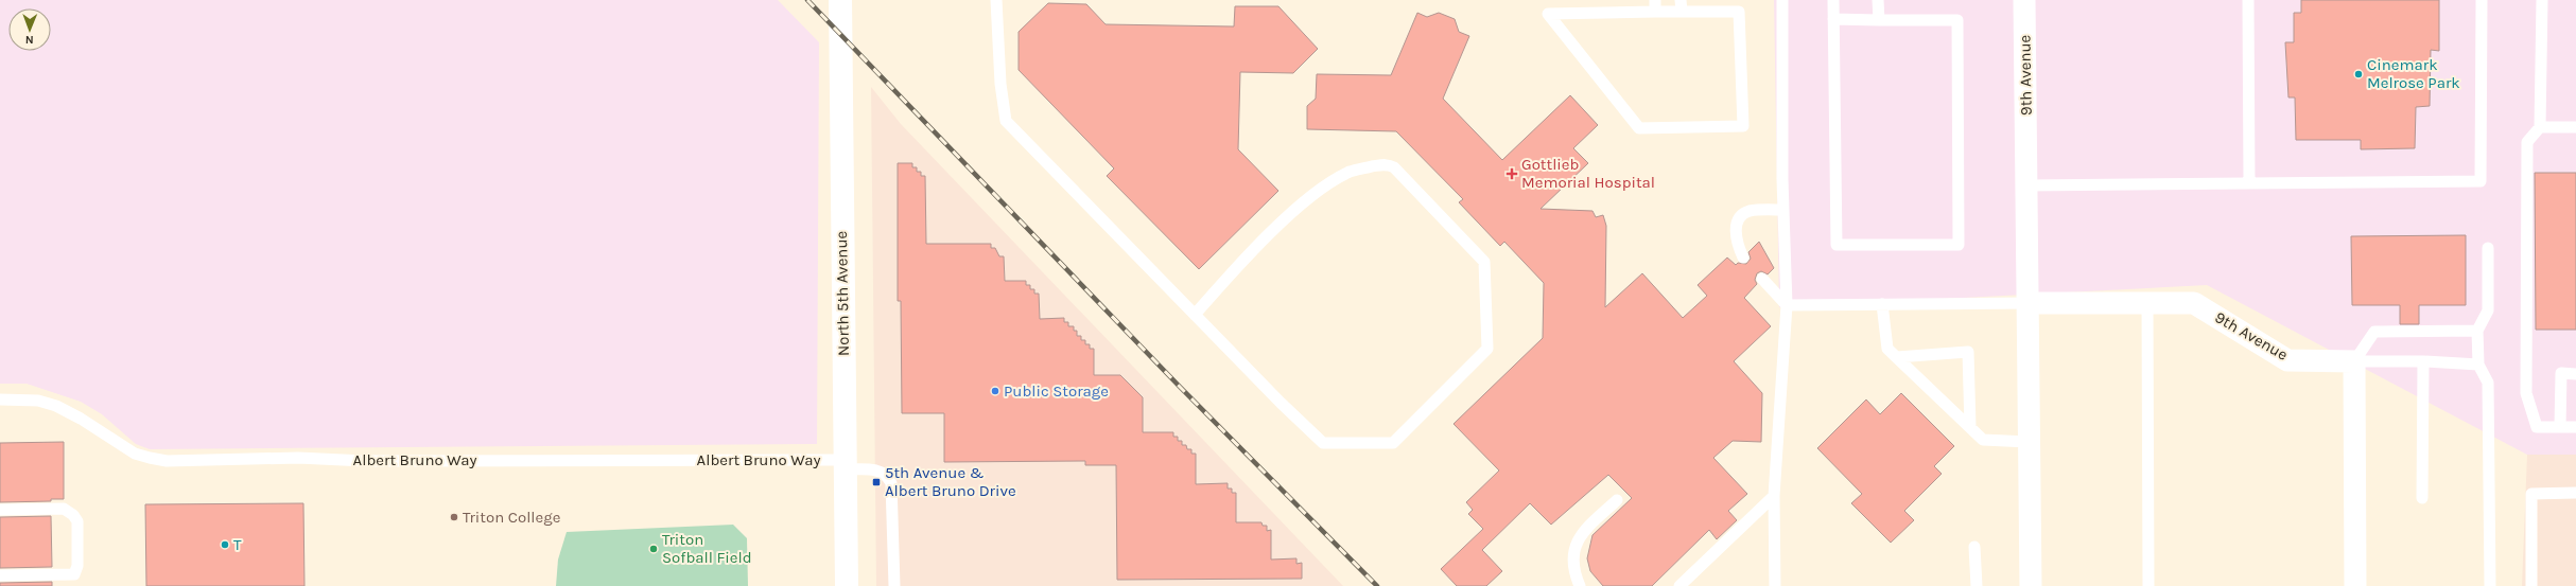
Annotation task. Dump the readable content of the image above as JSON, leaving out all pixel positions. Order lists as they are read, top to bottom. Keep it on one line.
{"streets":{"street":["9th Avenue","North 5th Avenue"],"lane":["Albert Bruno Way"]},"crossings":[["North 5th Avenue","Albert Bruno Way"]],"places":{"other":["Cinemark Melrose Park","Public Storage","Triton College","T","Triton Sofball Field"],"health":["Gottlieb Memorial Hospital"],"transit":["5th Avenue & Albert Bruno Drive"]},"north":"bottom"}
